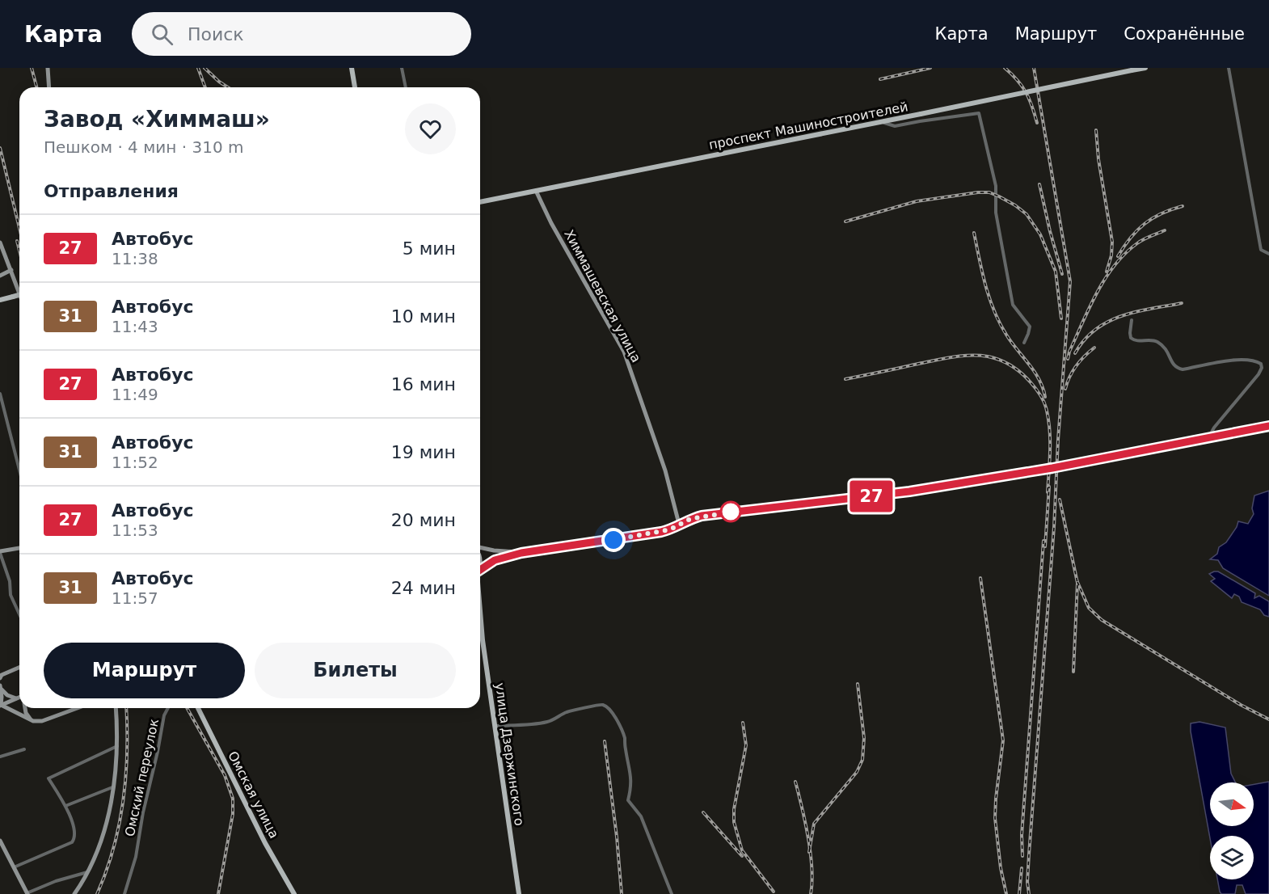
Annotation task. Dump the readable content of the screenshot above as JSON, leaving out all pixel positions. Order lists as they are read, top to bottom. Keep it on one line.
{"streets":{"main road":["проспект Машиностроителей","Химмашевская улица","улица Дзержинского","Омская улица"],"street":["Омский переулок"]},"crossings":[["проспект Машиностроителей","Химмашевская улица"]],"lines":["bus line 27"],"north":"right","page":{"header":"Карта","search":"Поиск","nav":["Карта","Маршрут","Сохранённые"],"on_map":"27","heading":[["Завод «Химмаш»","Пешком · 4 мин · 310 m"],"Отправления"],"list":[{"mark":"27","name":"Автобус","note":"11:38","value":"5 мин"},{"mark":"31","name":"Автобус","note":"11:43","value":"10 мин"},{"mark":"27","name":"Автобус","note":"11:49","value":"16 мин"},{"mark":"31","name":"Автобус","note":"11:52","value":"19 мин"},{"mark":"27","name":"Автобус","note":"11:53","value":"20 мин"},{"mark":"31","name":"Автобус","note":"11:57","value":"24 мин"}],"buttons":["Маршрут","Билеты"]}}
